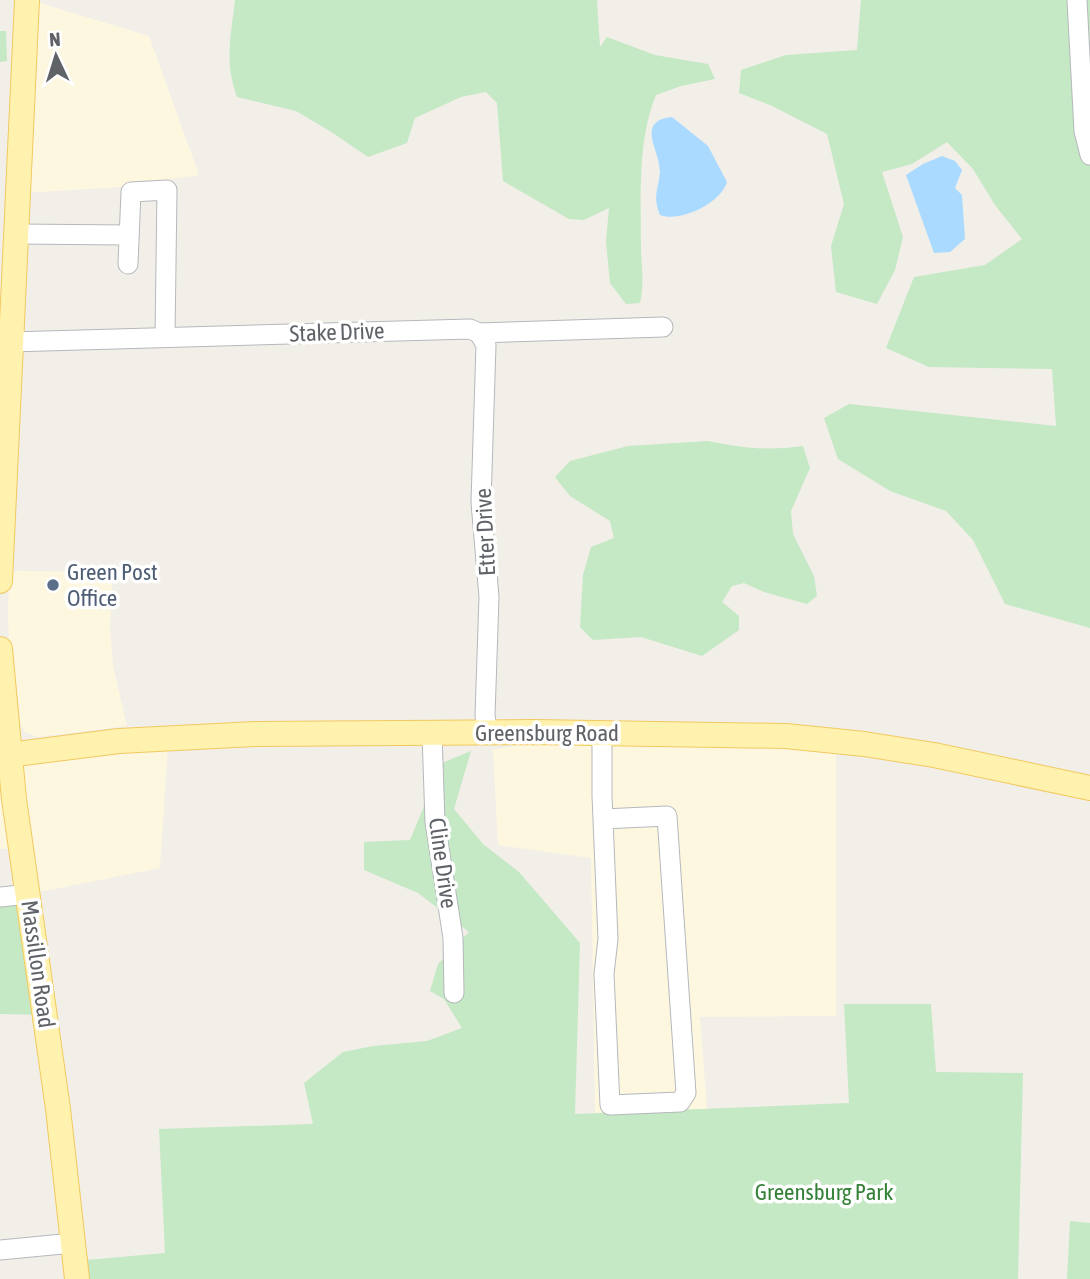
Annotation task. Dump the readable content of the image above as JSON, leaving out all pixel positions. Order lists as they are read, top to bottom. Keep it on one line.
{"streets":{"main road":["Greensburg Road","Massillon Road"],"street":["Stake Drive","Etter Drive","Cline Drive"]},"crossings":[["Stake Drive","Etter Drive"],["Etter Drive","Greensburg Road"],["Greensburg Road","Cline Drive"],["Greensburg Road","Massillon Road"]],"parks":["Greensburg Park"],"places":["Green Post Office"],"north":"top"}
